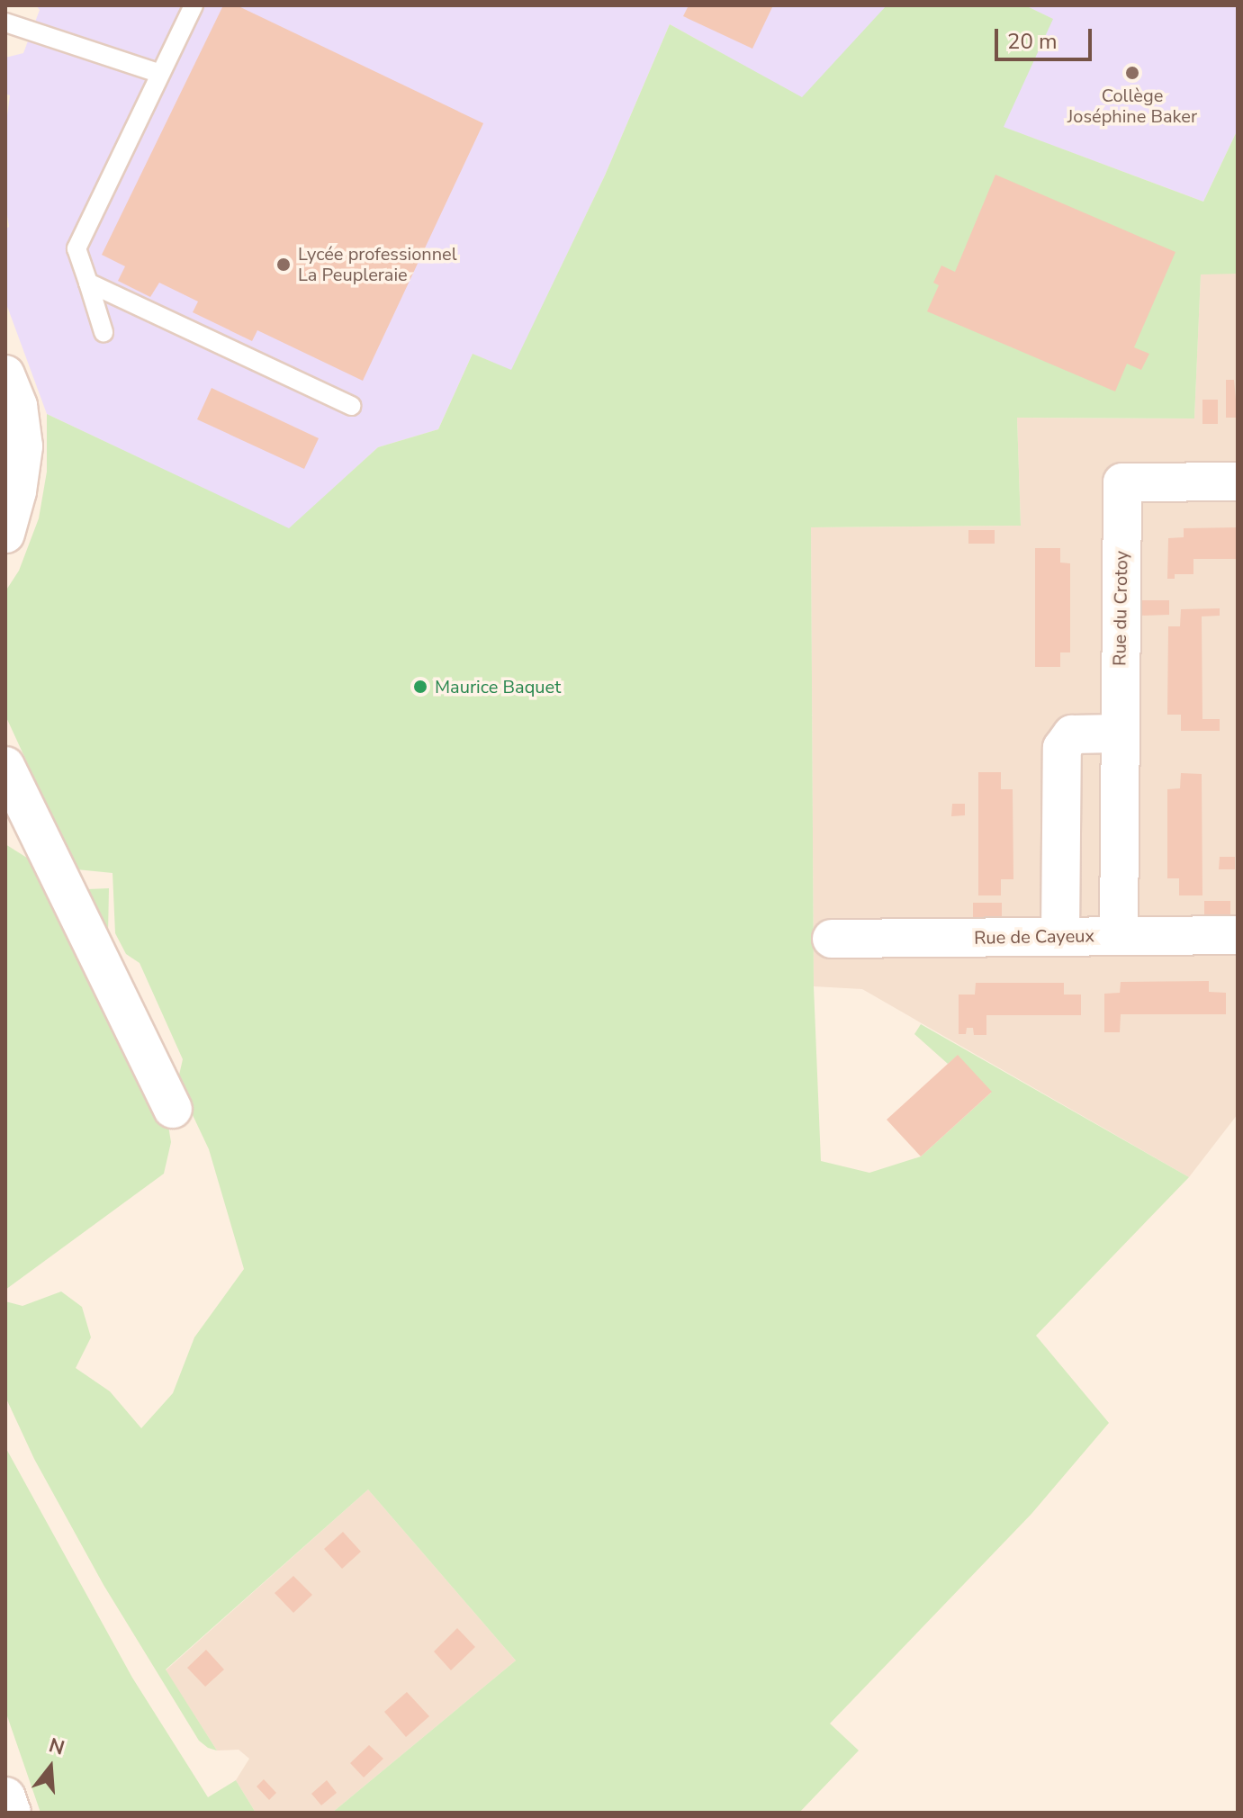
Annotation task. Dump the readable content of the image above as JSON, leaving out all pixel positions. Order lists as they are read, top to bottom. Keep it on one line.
{"streets":{"street":["Rue du Crotoy","Rue de Cayeux"]},"crossings":[["Rue du Crotoy","Rue de Cayeux"]],"places":["Collège Joséphine Baker","Lycée professionnel La Peupleraie","Maurice Baquet"],"scale_bar":"20 m","north":"top"}
